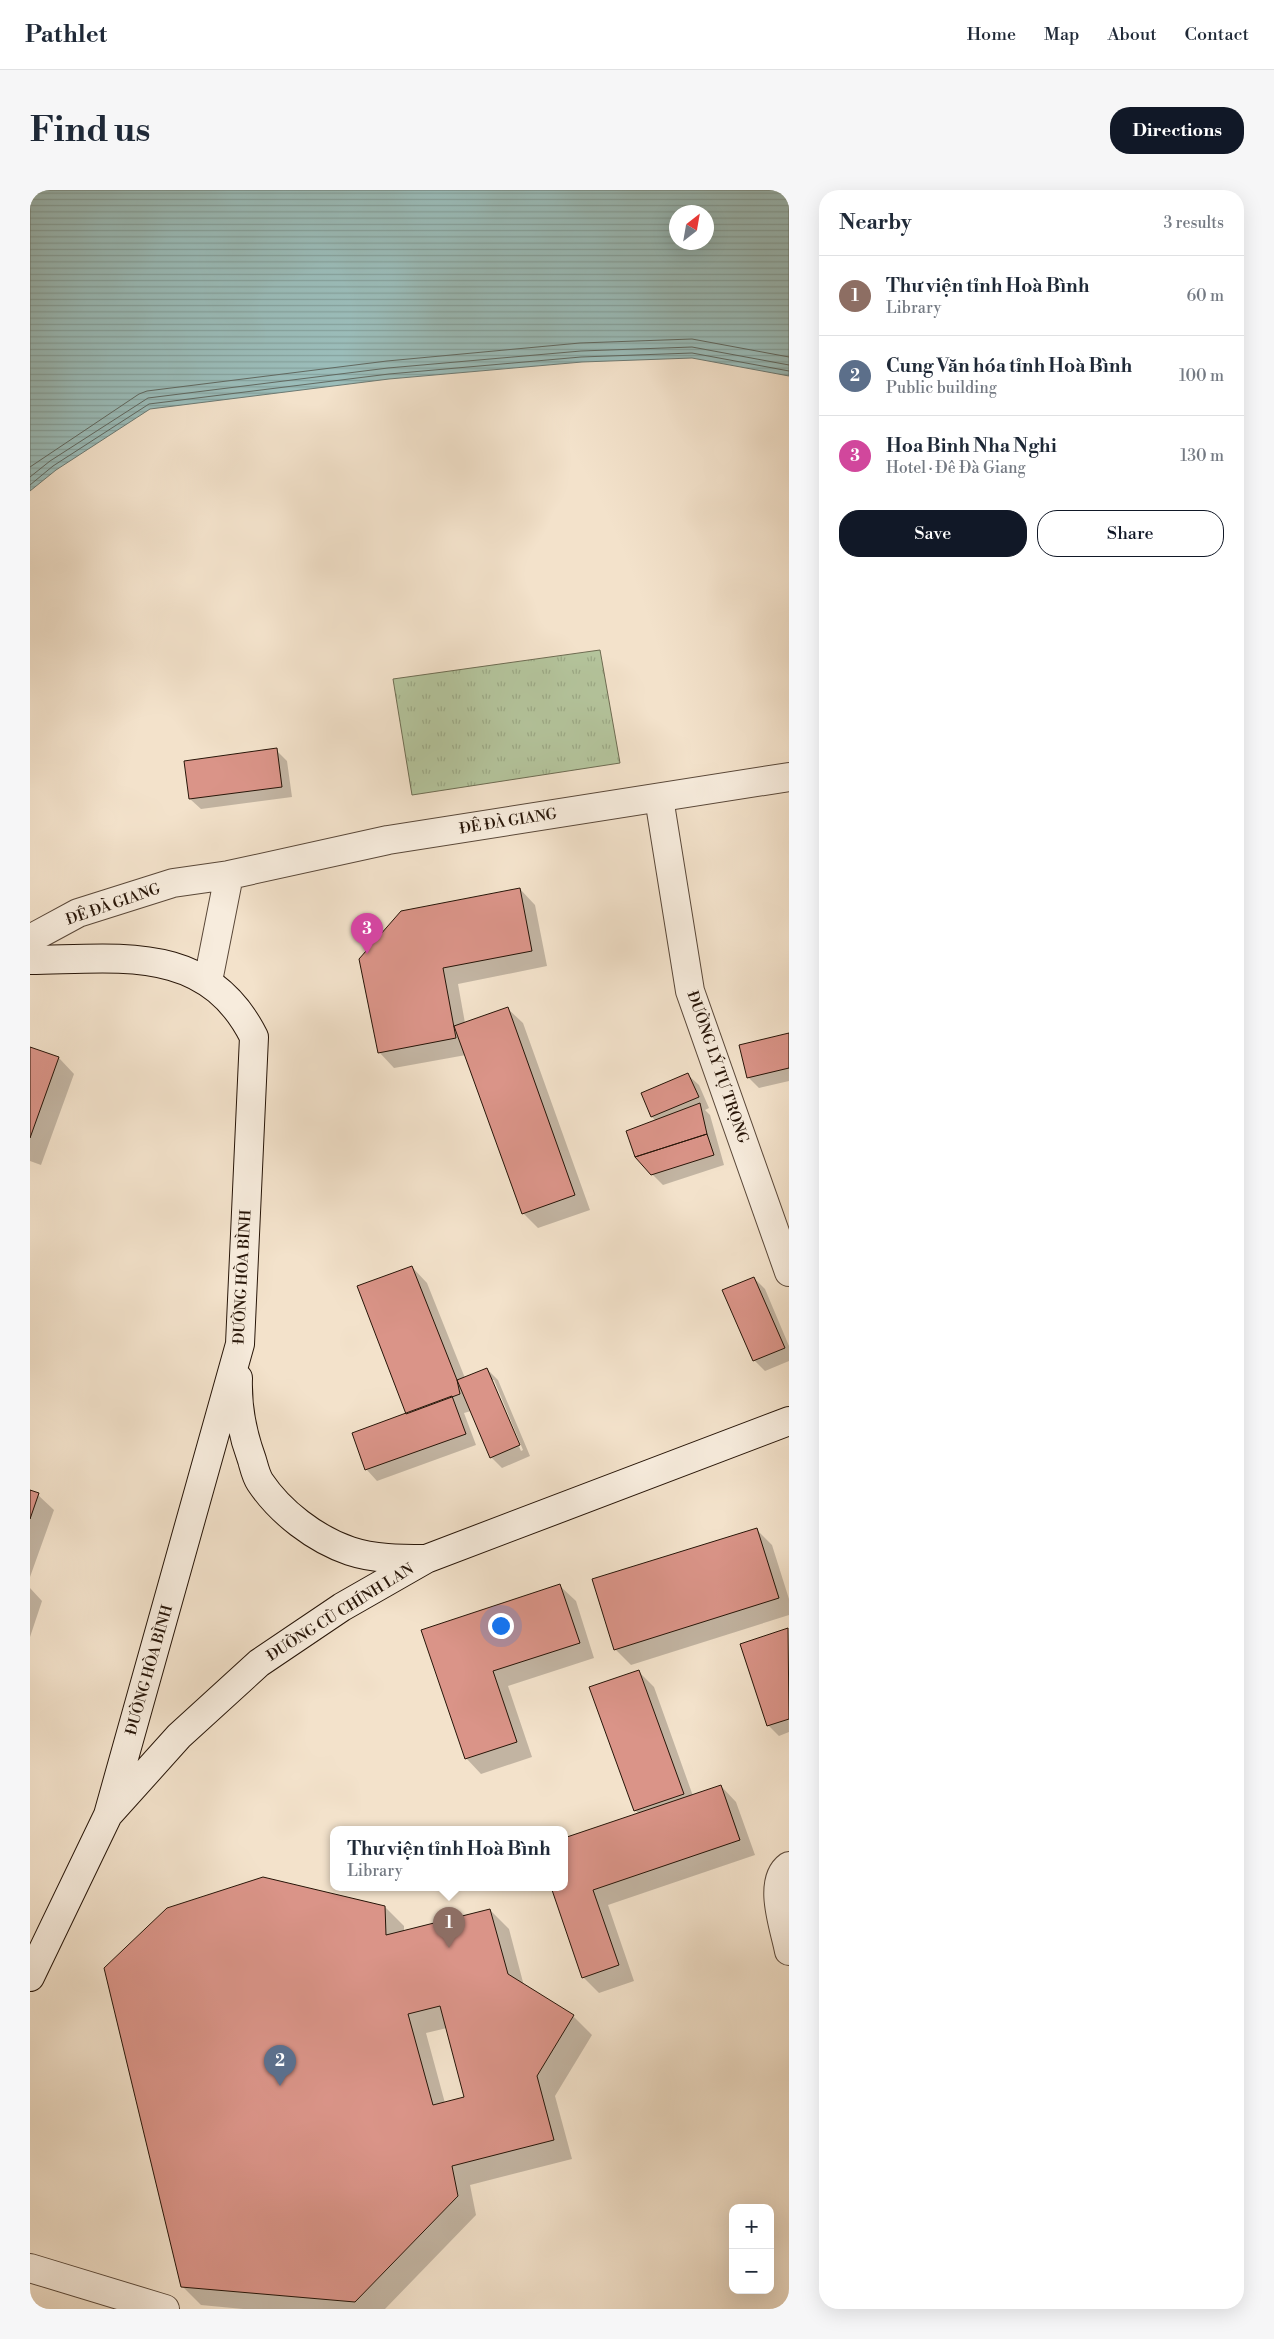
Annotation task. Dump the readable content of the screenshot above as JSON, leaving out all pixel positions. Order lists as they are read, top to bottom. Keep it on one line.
{"streets":{"main road":["ĐÊ ĐÀ GIANG","ĐƯỜNG LÝ TỰ TRỌNG","ĐƯỜNG HÒA BÌNH","ĐƯỜNG CÙ CHÍNH LAN"]},"crossings":[["ĐÊ ĐÀ GIANG","ĐƯỜNG LÝ TỰ TRỌNG"],["ĐƯỜNG HÒA BÌNH","ĐƯỜNG CÙ CHÍNH LAN"]],"north":"top right","page":{"header":"Pathlet","nav":["Home","Map","About","Contact"],"buttons":["Directions",["Save","Share"]],"title":"Find us","heading":["Nearby","3 results"],"list":[{"mark":"1","name":"Thư viện tỉnh Hoà Bình","note":"Library","value":"60 m"},{"mark":"2","name":"Cung Văn hóa tỉnh Hoà Bình","note":"Public building","value":"100 m"},{"mark":"3","name":"Hoa Binh Nha Nghi","note":"Hotel · Đê Đà Giang","value":"130 m"}],"pins":["3","1","2"],"popup":["Thư viện tỉnh Hoà Bình","Library"],"map_buttons":["+","−"]}}
